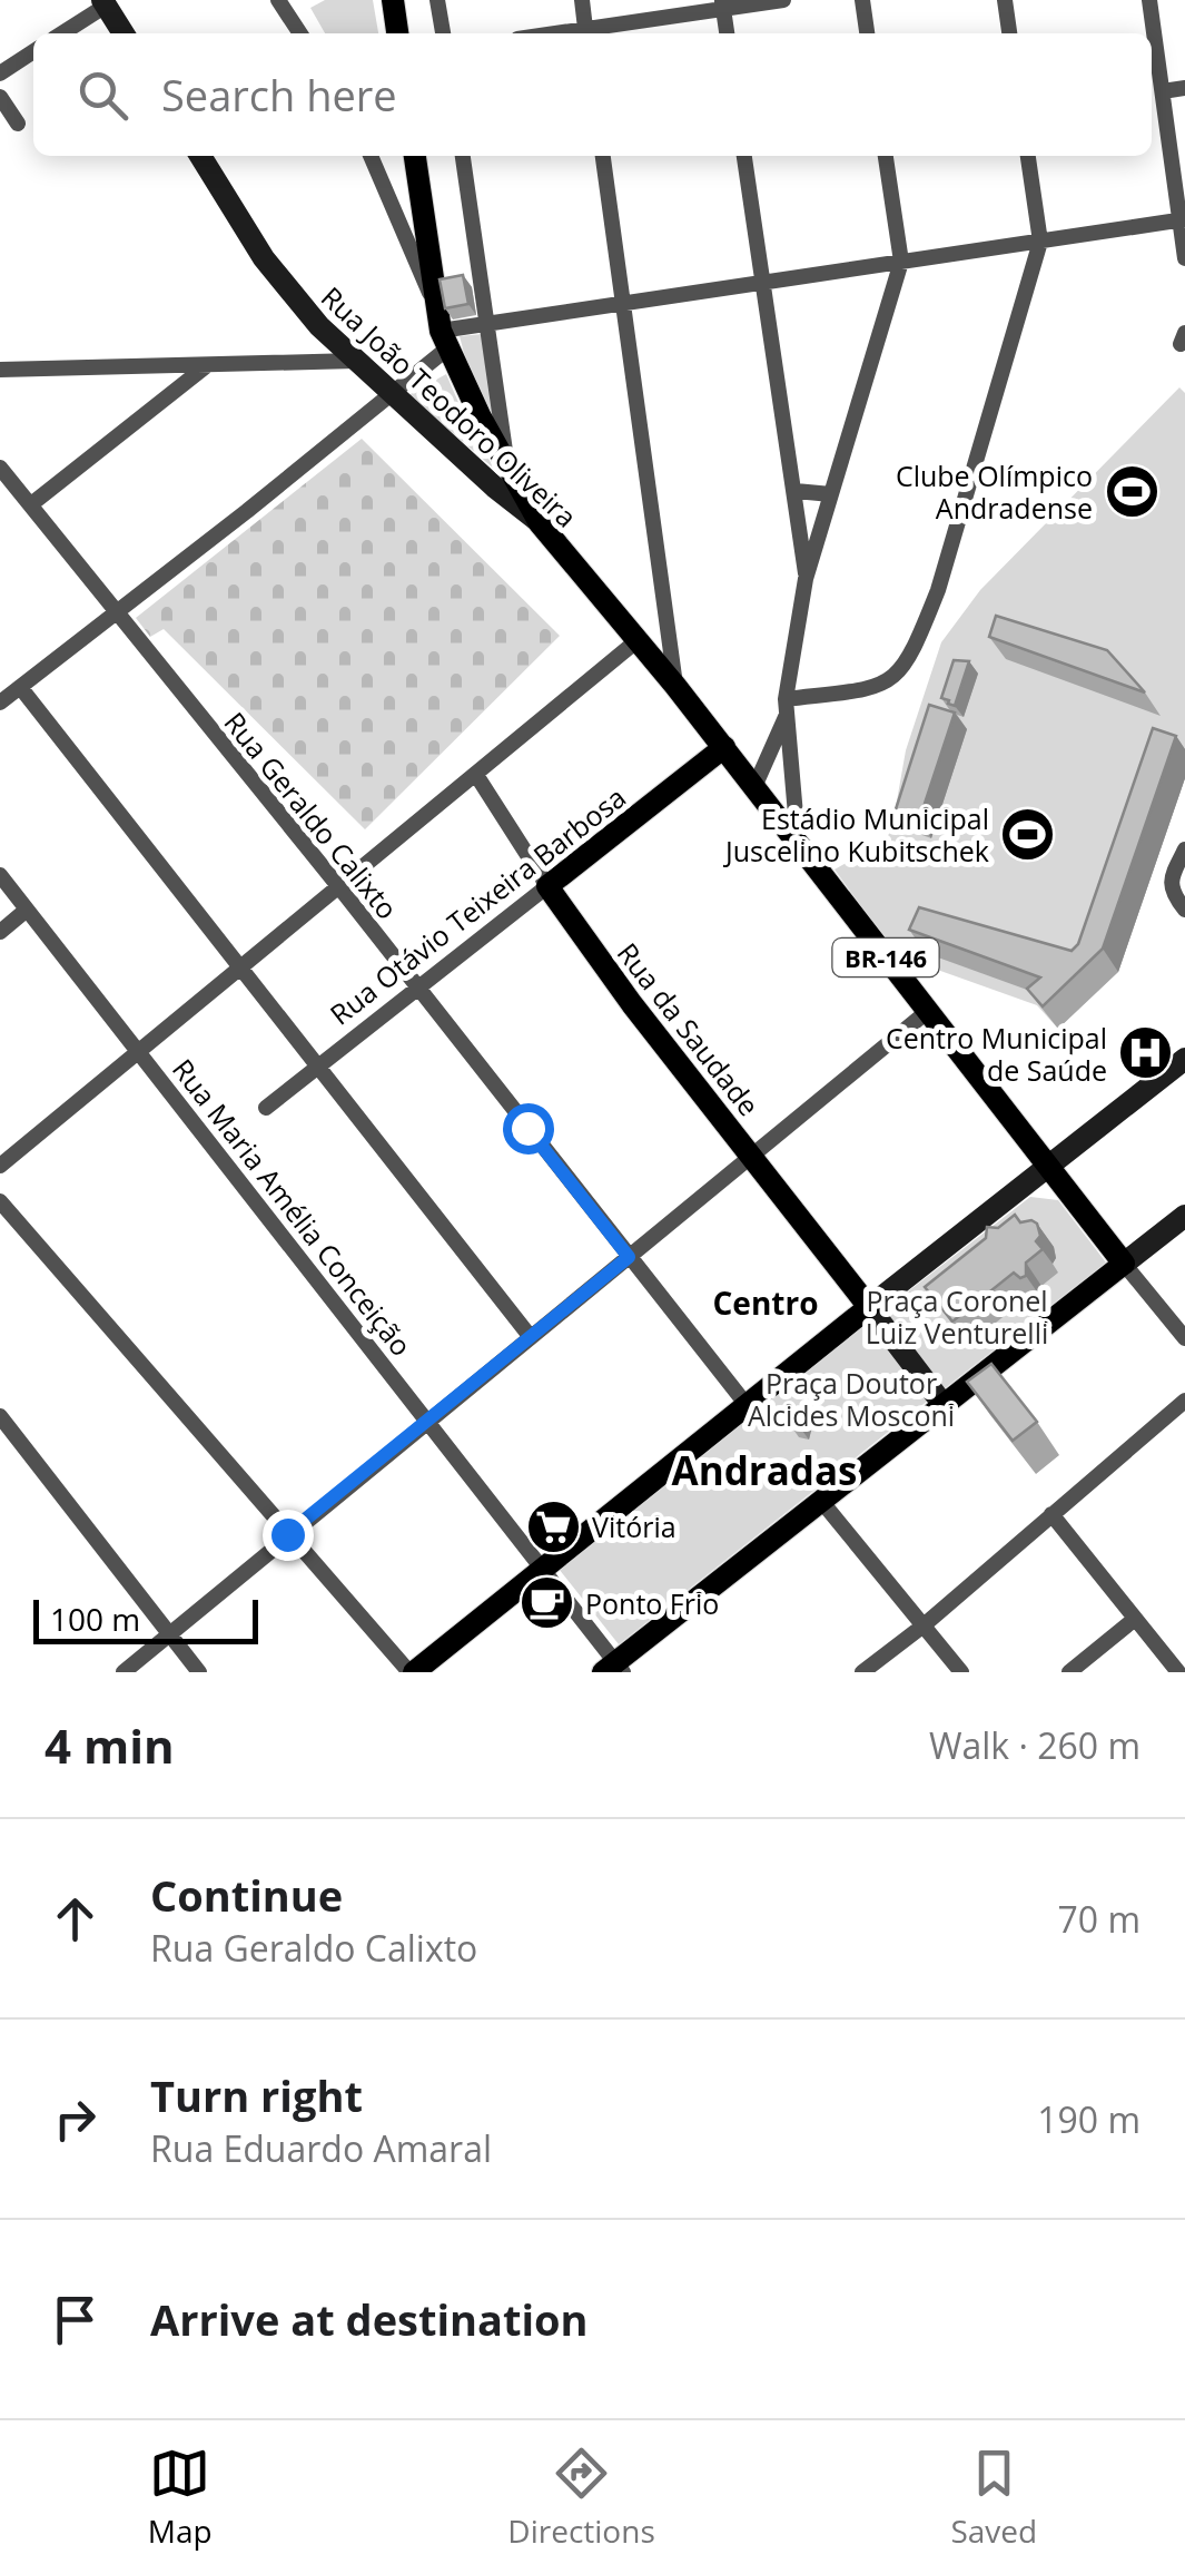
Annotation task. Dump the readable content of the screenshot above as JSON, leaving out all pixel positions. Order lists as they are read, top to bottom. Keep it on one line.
{"streets":{"main road":["Rua João Teodoro Oliveira","Rua Otávio Teixeira Barbosa","BR-146","Rua da Saudade"],"street":["Rua Geraldo Calixto","Rua Maria Amélia Conceição"]},"crossings":[["Rua João Teodoro Oliveira","BR-146"],["Rua Geraldo Calixto","Rua Otávio Teixeira Barbosa"],["Rua Otávio Teixeira Barbosa","BR-146"],["Rua Otávio Teixeira Barbosa","Rua da Saudade"]],"districts":["Centro","Andradas"],"parks":["Praça Coronel Luiz Venturelli","Praça Doutor Alcides Mosconi"],"places":{"sports":["Clube Olímpico Andradense","Estádio Municipal Juscelino Kubitschek"],"hospital":["Centro Municipal de Saúde"],"supermarket":["Vitória"],"cafe":["Ponto Frio"]},"scale_bar":"100 m","page":{"search":"Search here","scale":"100 m","heading":["4 min","Walk · 260 m"],"list":[["Continue","Rua Geraldo Calixto","70 m"],["Turn right","Rua Eduardo Amaral","190 m"],"Arrive at destination"],"nav":["Map","Directions","Saved"]}}
